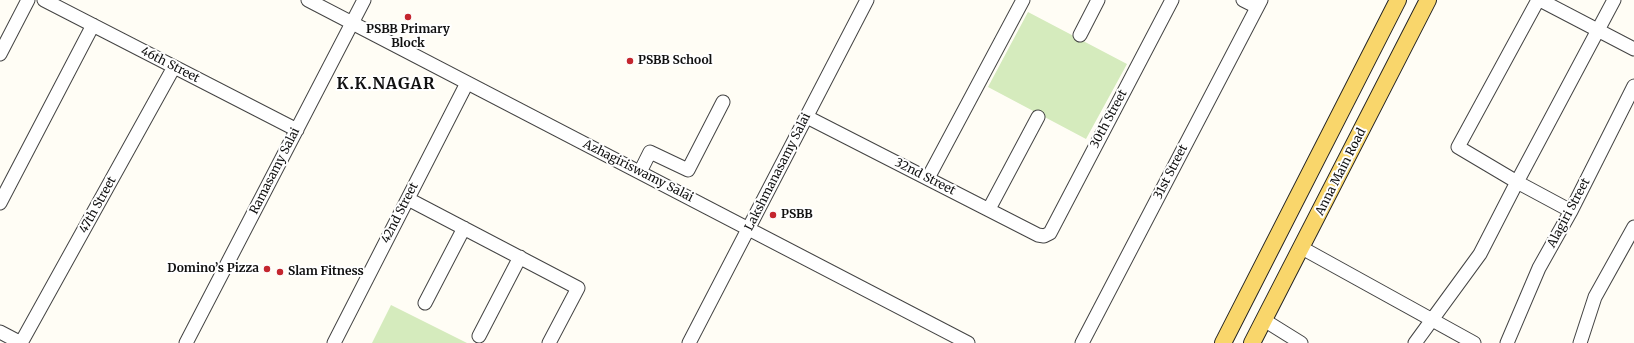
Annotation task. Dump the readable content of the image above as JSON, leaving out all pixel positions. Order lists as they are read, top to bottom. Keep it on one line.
{"streets":{"main road":["Anna Main Road"],"street":["46th Street","30th Street","Ramasamy Salai","Azhagiriswamy Salai","Lakshmanasamy Salai","31st Street","32nd Street","47th Street","42nd Street","Alagiri Street"]},"crossings":[["46th Street","Ramasamy Salai"],["46th Street","47th Street"],["30th Street","32nd Street"],["Ramasamy Salai","Azhagiriswamy Salai"],["Azhagiriswamy Salai","Lakshmanasamy Salai"],["Azhagiriswamy Salai","42nd Street"],["Lakshmanasamy Salai","32nd Street"]],"districts":["K.K.NAGAR"],"places":["PSBB Primary Block","PSBB School","PSBB","Domino’s Pizza","Slam Fitness"]}
